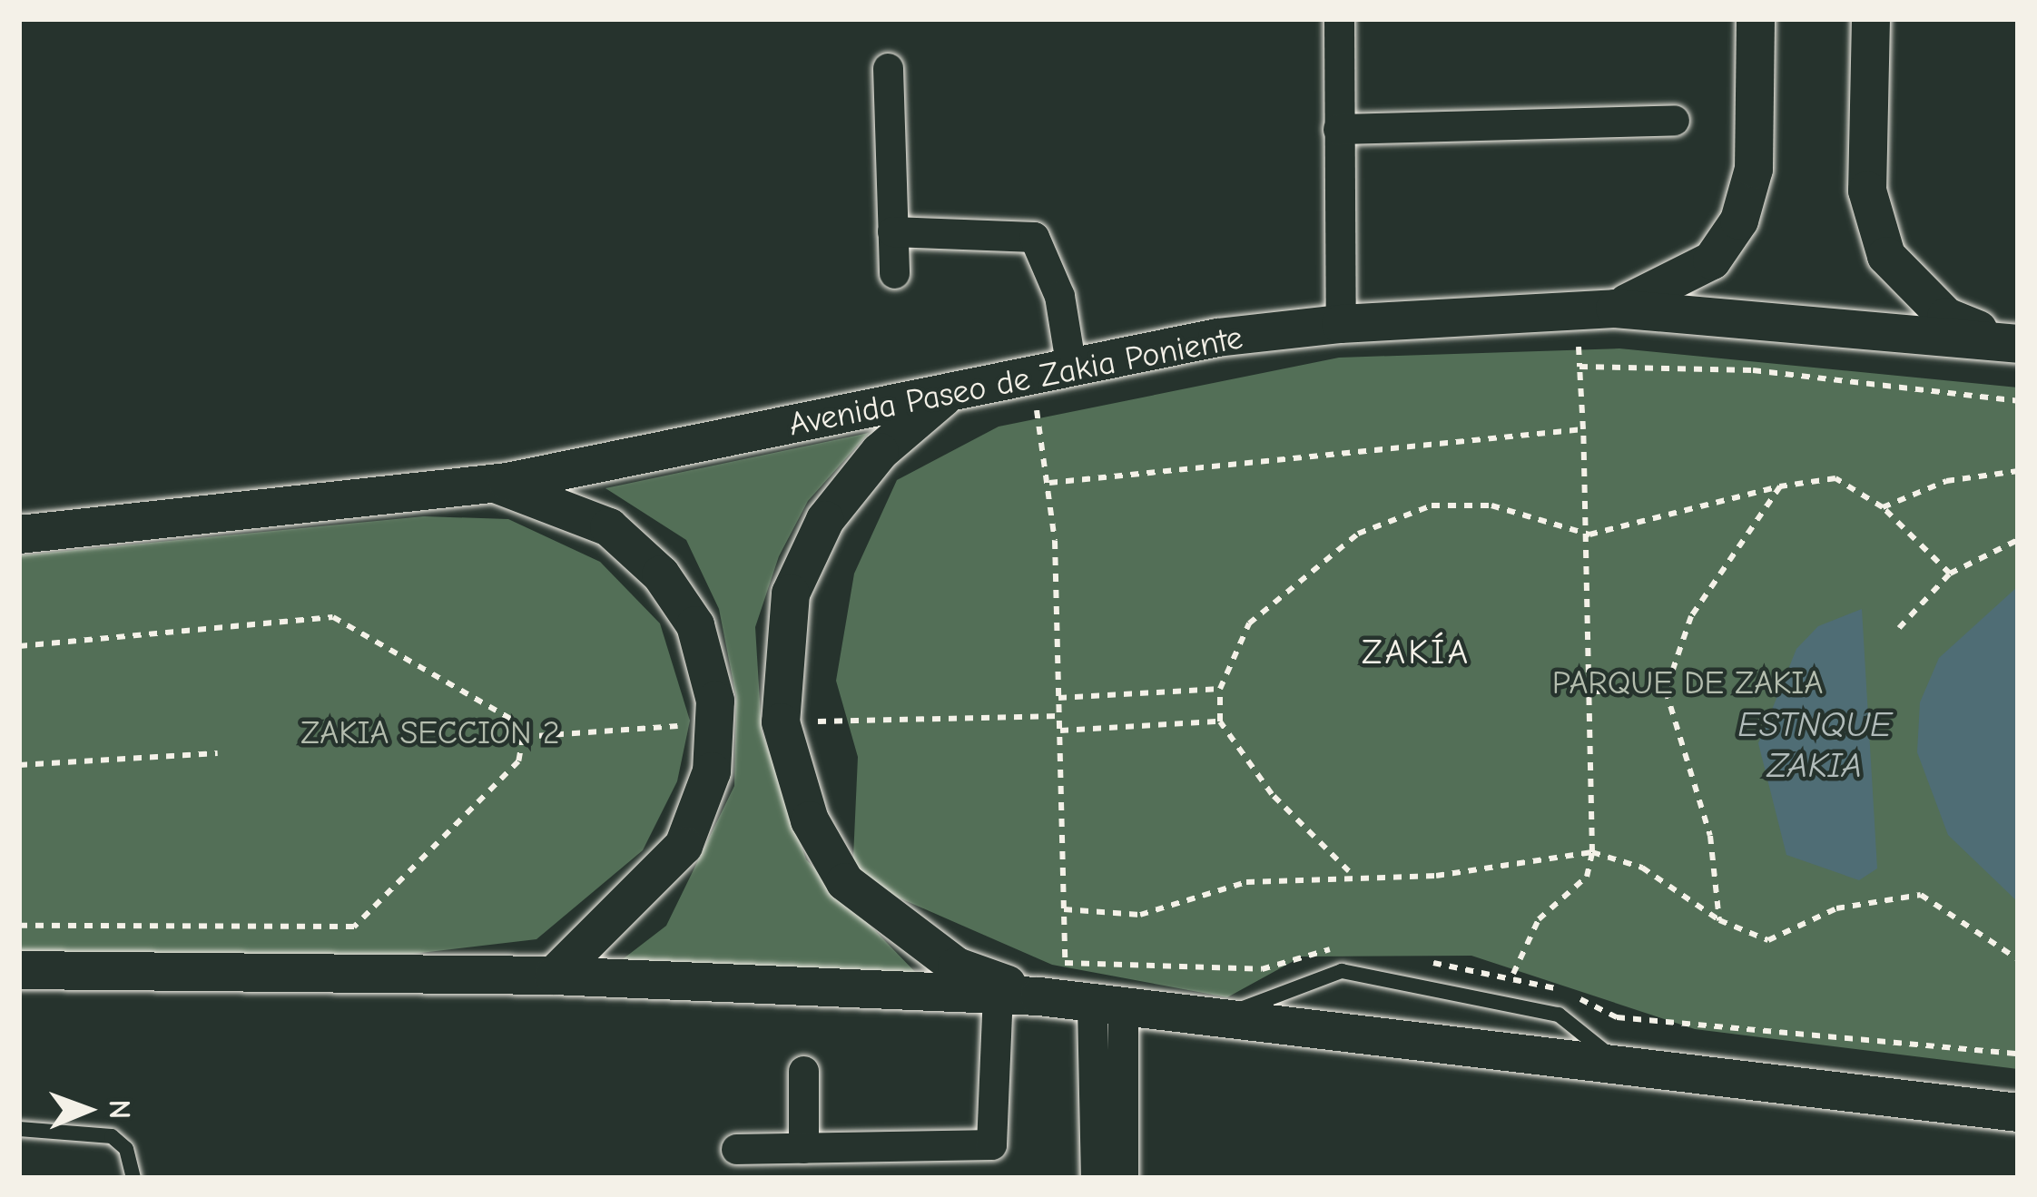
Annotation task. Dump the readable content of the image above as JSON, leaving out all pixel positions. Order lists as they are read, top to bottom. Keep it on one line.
{"streets":{"street":["Avenida Paseo de Zakia Poniente"]},"districts":["ZAKÍA"],"water":["ESTNQUE ZAKIA"],"parks":["PARQUE DE ZAKIA","ZAKIA SECCION 2"],"north":"right"}
